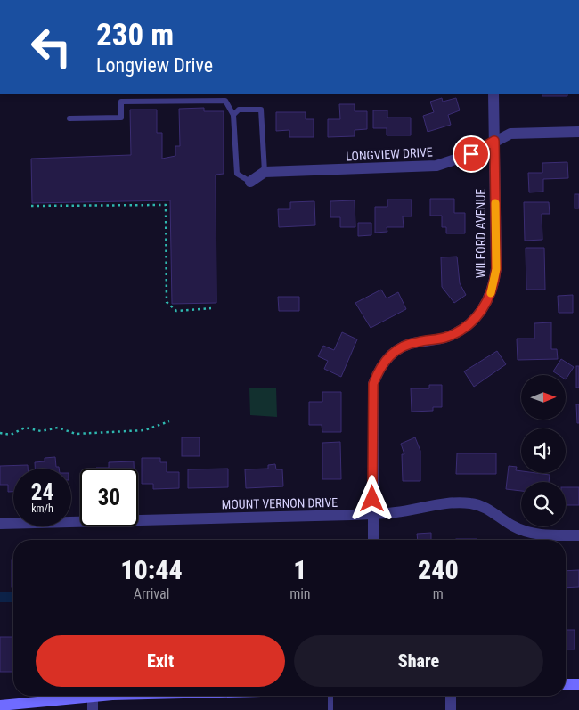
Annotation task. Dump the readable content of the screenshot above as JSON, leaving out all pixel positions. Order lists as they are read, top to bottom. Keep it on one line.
{"streets":{"street":["LONGVIEW DRIVE","WILFORD AVENUE","MOUNT VERNON DRIVE"]},"crossings":[["LONGVIEW DRIVE","WILFORD AVENUE"],["WILFORD AVENUE","MOUNT VERNON DRIVE"]],"north":"right","page":{"turn":["230 m","Longview Drive"],"speed":"24 km/h","limit":"30","eta":["10:44","Arrival","1","min","240","m"],"buttons":["Exit","Share"]}}
